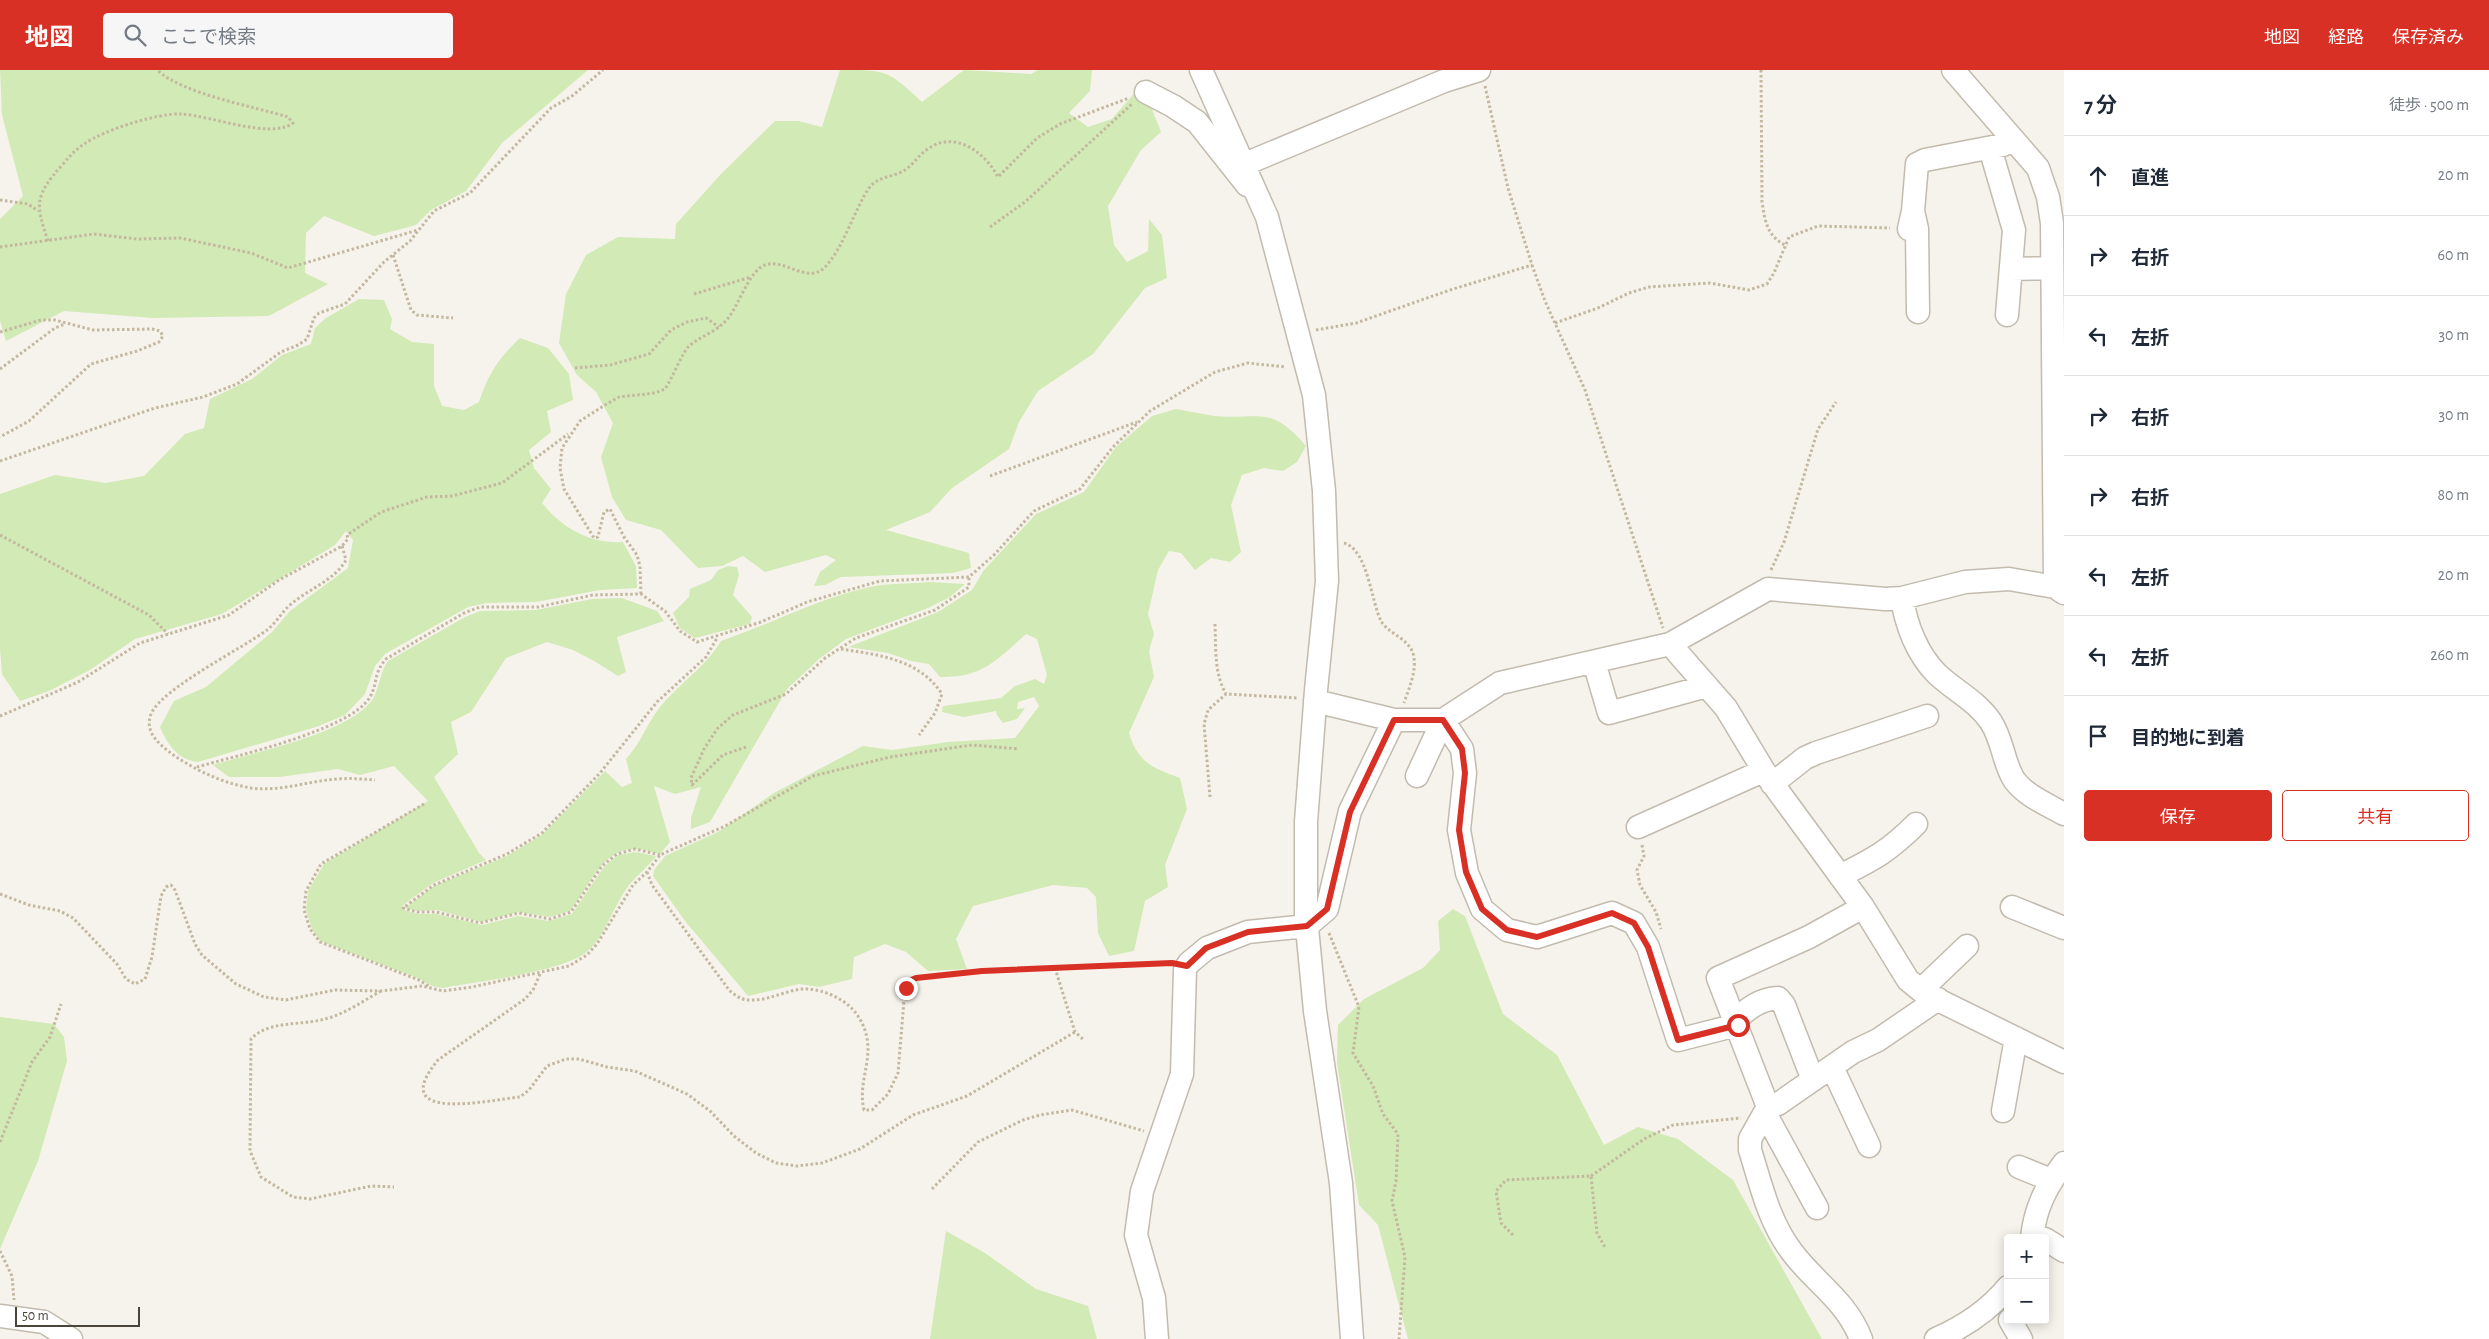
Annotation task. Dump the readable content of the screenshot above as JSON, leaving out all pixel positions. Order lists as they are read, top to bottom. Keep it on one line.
{"scale_bar":"50 m","page":{"header":"地図","search":"ここで検索","nav":["地図","経路","保存済み"],"heading":["7 分","徒歩 · 500 m"],"list":[["直進","20 m"],["右折","60 m"],["左折","30 m"],["右折","30 m"],["右折","80 m"],["左折","20 m"],["左折","260 m"],"目的地に到着"],"buttons":["保存","共有"],"map_buttons":["+","−"],"scale":"50 m"}}
